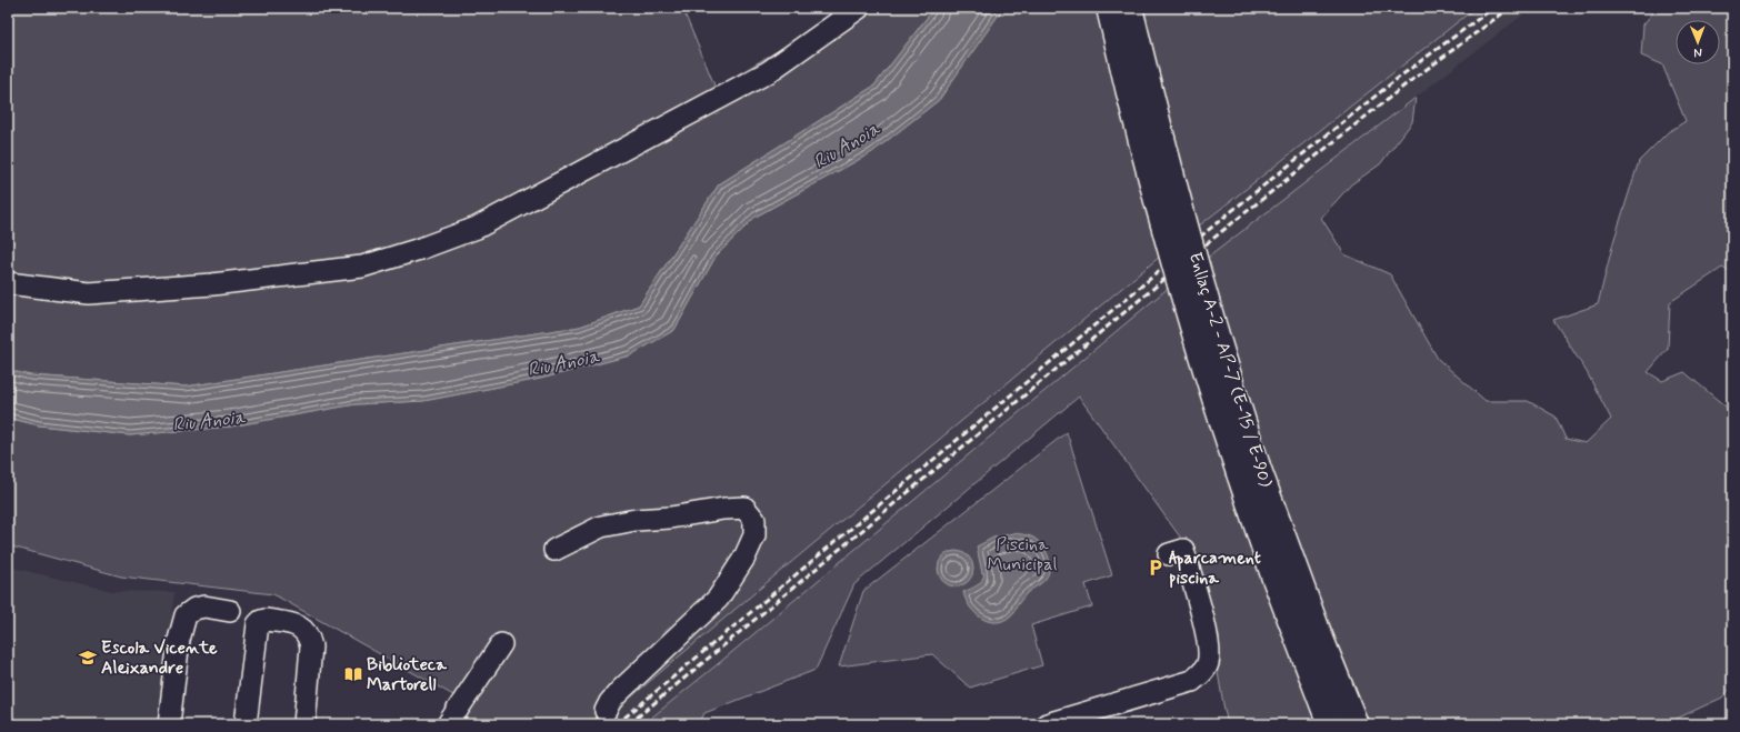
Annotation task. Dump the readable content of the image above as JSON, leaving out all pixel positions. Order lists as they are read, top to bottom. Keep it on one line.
{"streets":{"highway":["Enllaç A-2 - AP-7 (E-15 / E-90)"]},"water":["Riu Anoia"],"parks":["Piscina Municipal"],"places":{"parking":["Aparcament piscina"],"school or university":["Escola Vicente Aleixandre"],"library":["Biblioteca Martorell"]},"north":"bottom"}
